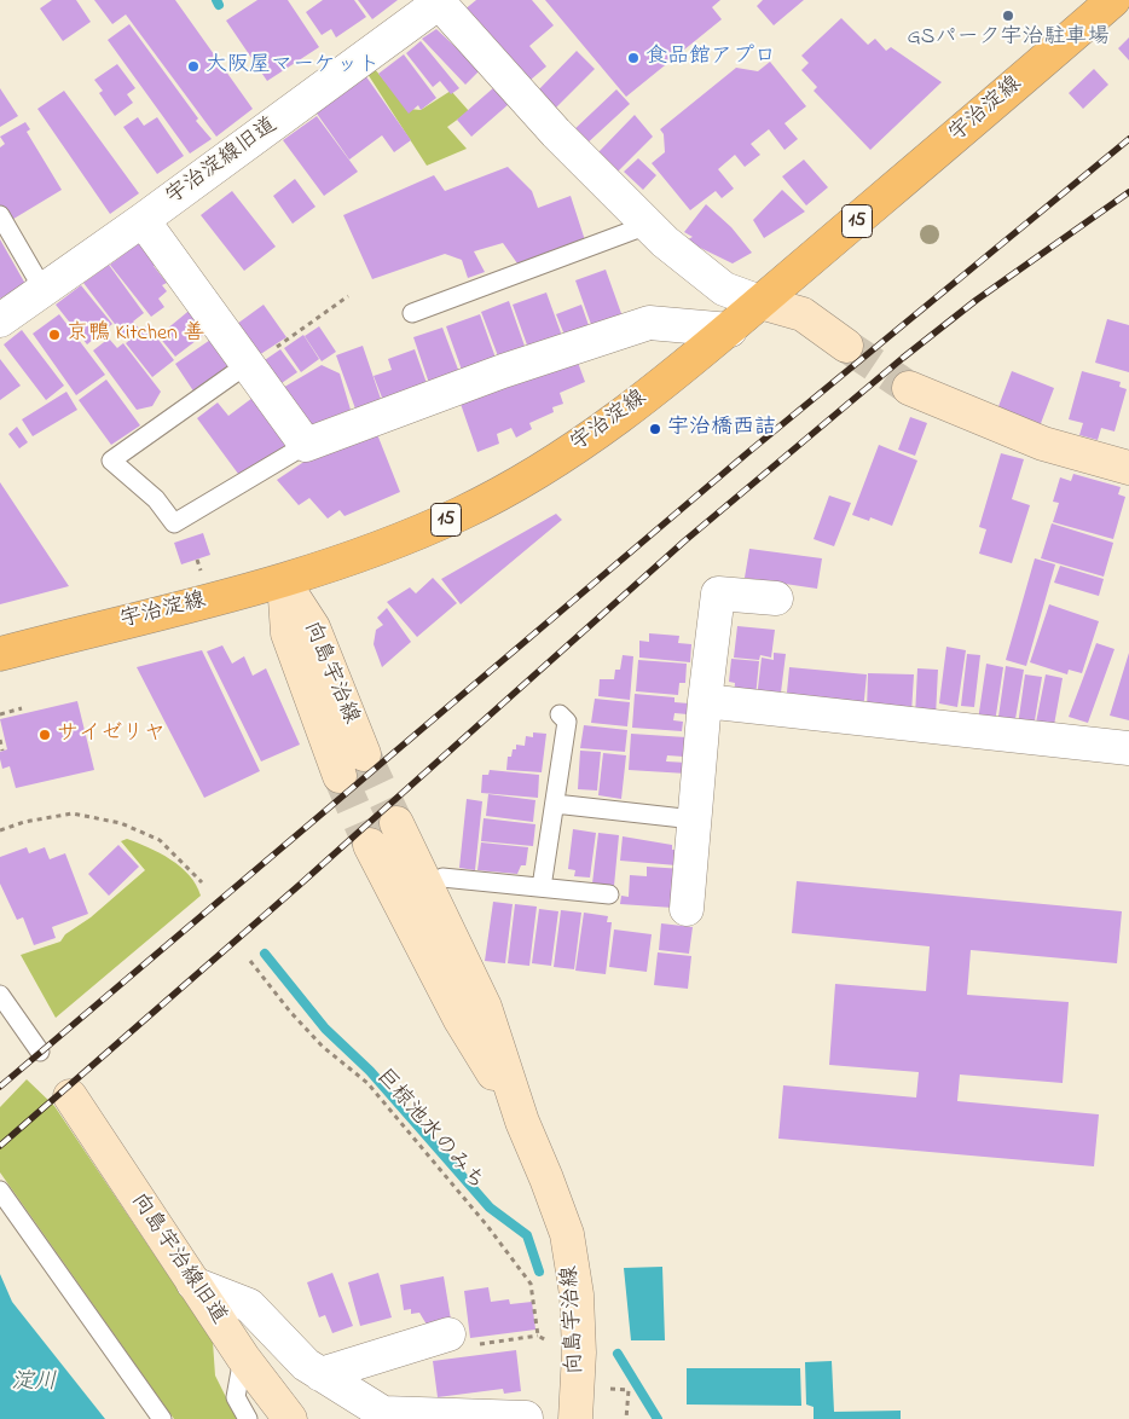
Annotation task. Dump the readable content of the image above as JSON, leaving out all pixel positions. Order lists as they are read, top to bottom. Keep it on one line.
{"streets":{"main road":["宇治淀線","15","向島宇治線","向島宇治線旧道"],"street":["宇治淀線旧道"],"path":["巨椋池水のみち"]},"crossings":[["宇治淀線","向島宇治線"]],"water":["淀川"],"places":["GSパーク宇治駐車場","食品館アプロ","大阪屋マーケット","京鴨 Kitchen 善","宇治橋西詰","サイゼリヤ"]}
